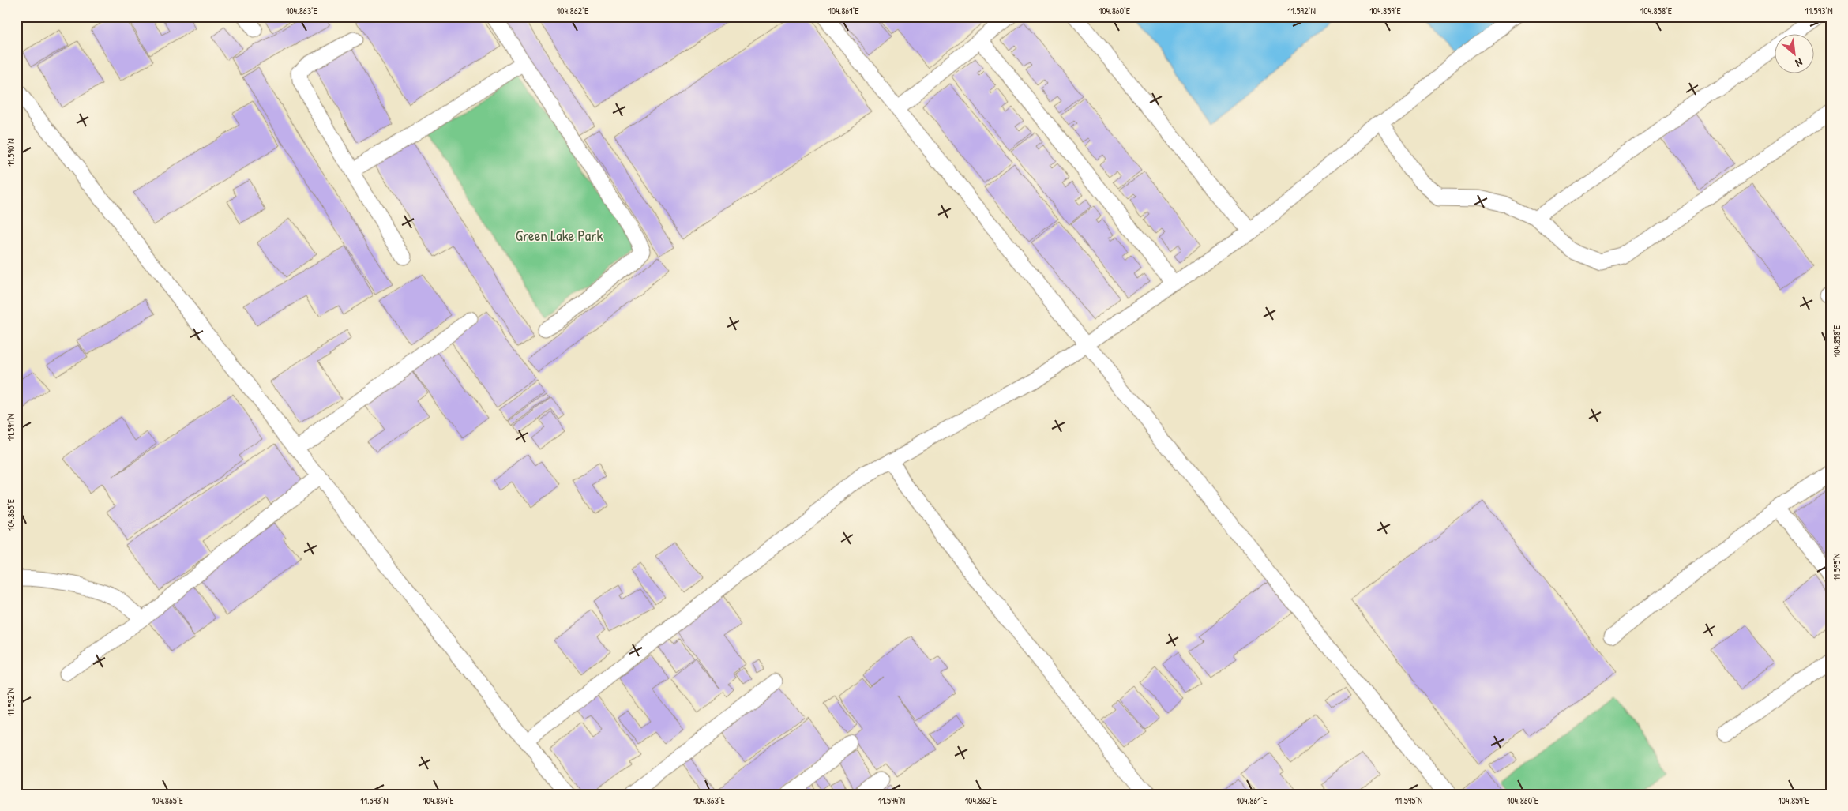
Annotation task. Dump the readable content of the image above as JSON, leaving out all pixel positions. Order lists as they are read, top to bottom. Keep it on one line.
{"parks":["Green Lake Park"],"north":"bottom right","coordinates":["104.863°E","104.862°E","104.861°E","104.860°E","11.592°N","104.859°E","104.858°E","11.593°N","11.590°N","11.591°N","104.865°E","11.595°N","104.864°E","11.594°N"]}
